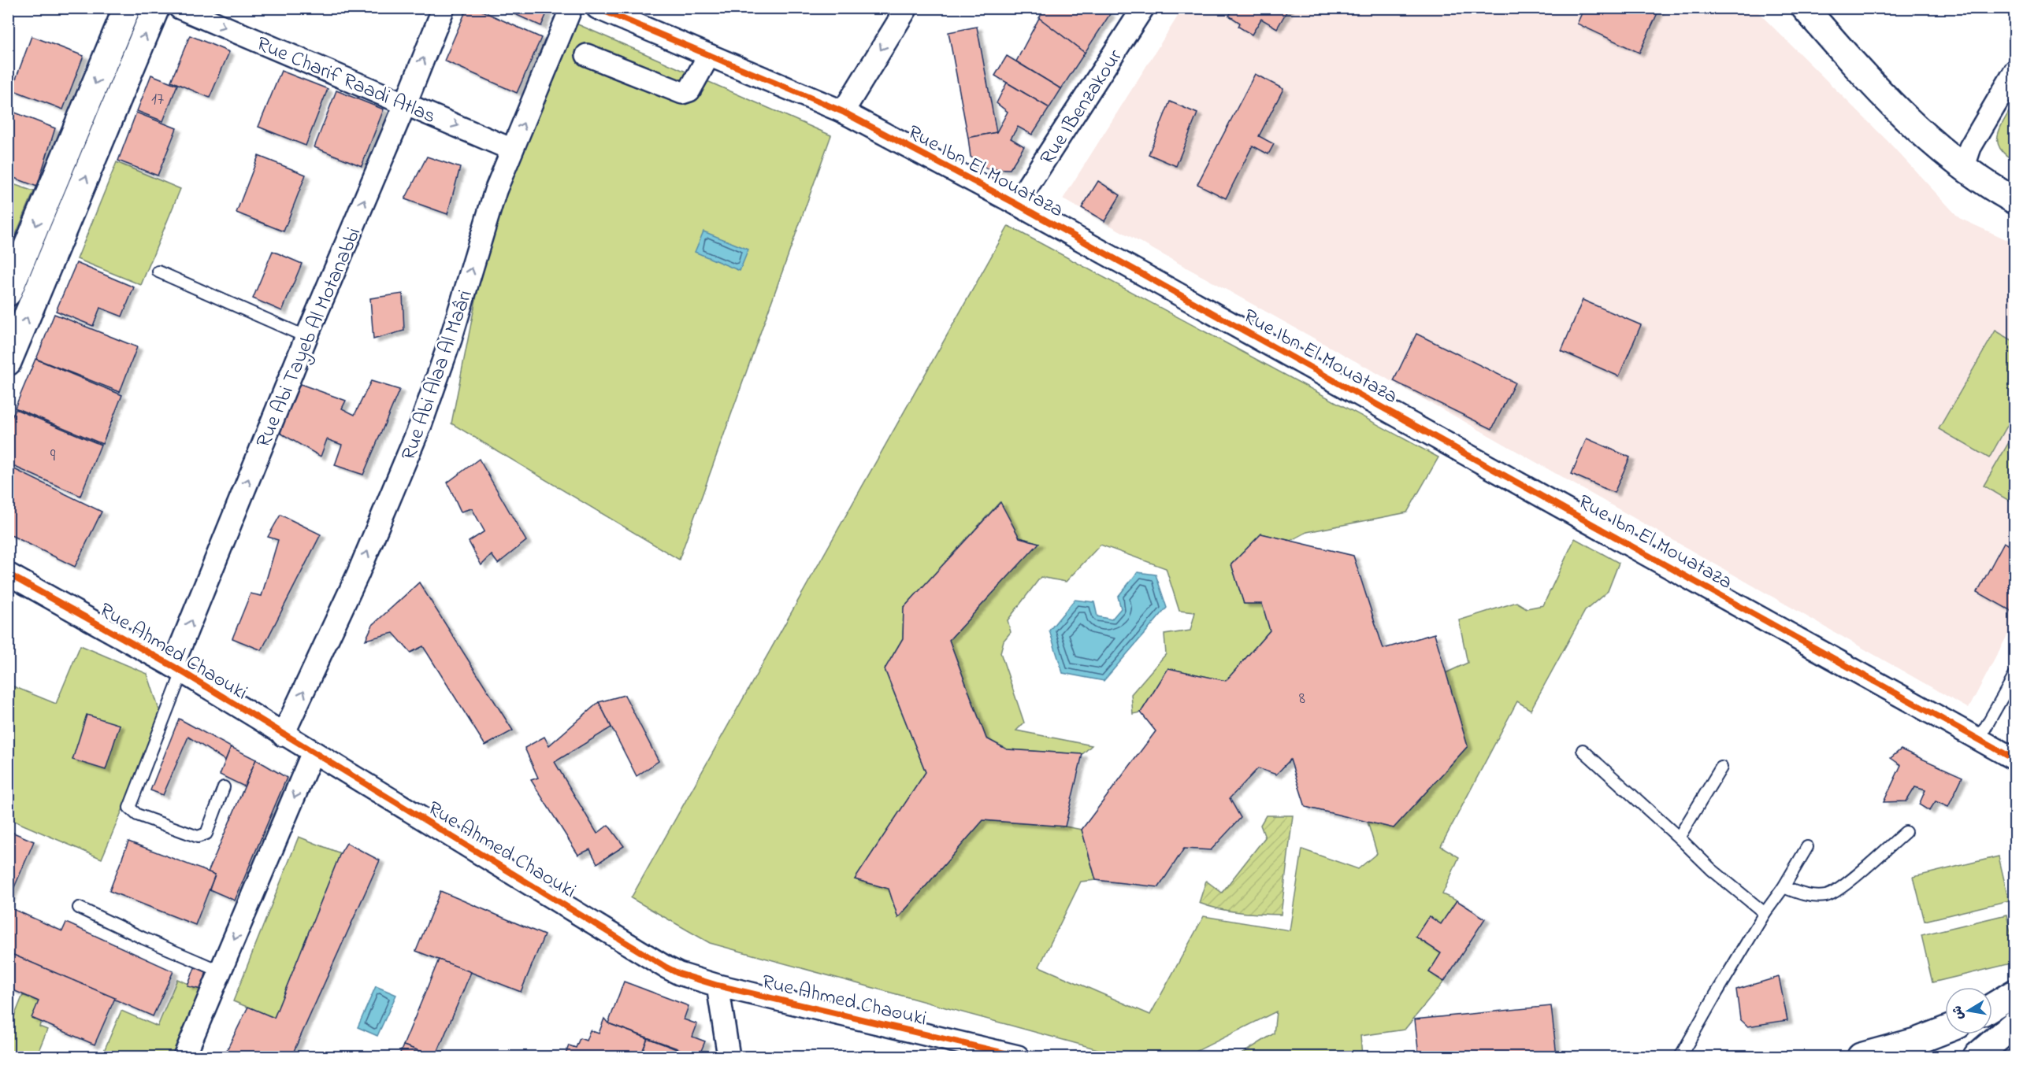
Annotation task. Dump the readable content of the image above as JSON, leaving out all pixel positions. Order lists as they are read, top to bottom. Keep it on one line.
{"streets":{"street":["Rue Charif Raadi Atlas","Rue IBenzakour","Rue Ibn El Mouataza","Rue Abi Tayeb Al Motanabbi","Rue Abi Alaa Al Maâri","Rue Ahmed Chaouki"]},"crossings":[["Rue Charif Raadi Atlas","Rue Abi Tayeb Al Motanabbi"],["Rue Charif Raadi Atlas","Rue Abi Alaa Al Maâri"],["Rue IBenzakour","Rue Ibn El Mouataza"],["Rue Abi Tayeb Al Motanabbi","Rue Ahmed Chaouki"],["Rue Abi Alaa Al Maâri","Rue Ahmed Chaouki"]],"one_way":["Rue Charif Raadi Atlas","Rue Abi Tayeb Al Motanabbi","Rue Abi Alaa Al Maâri"],"house_numbers":["17","9","8"],"north":"left"}
